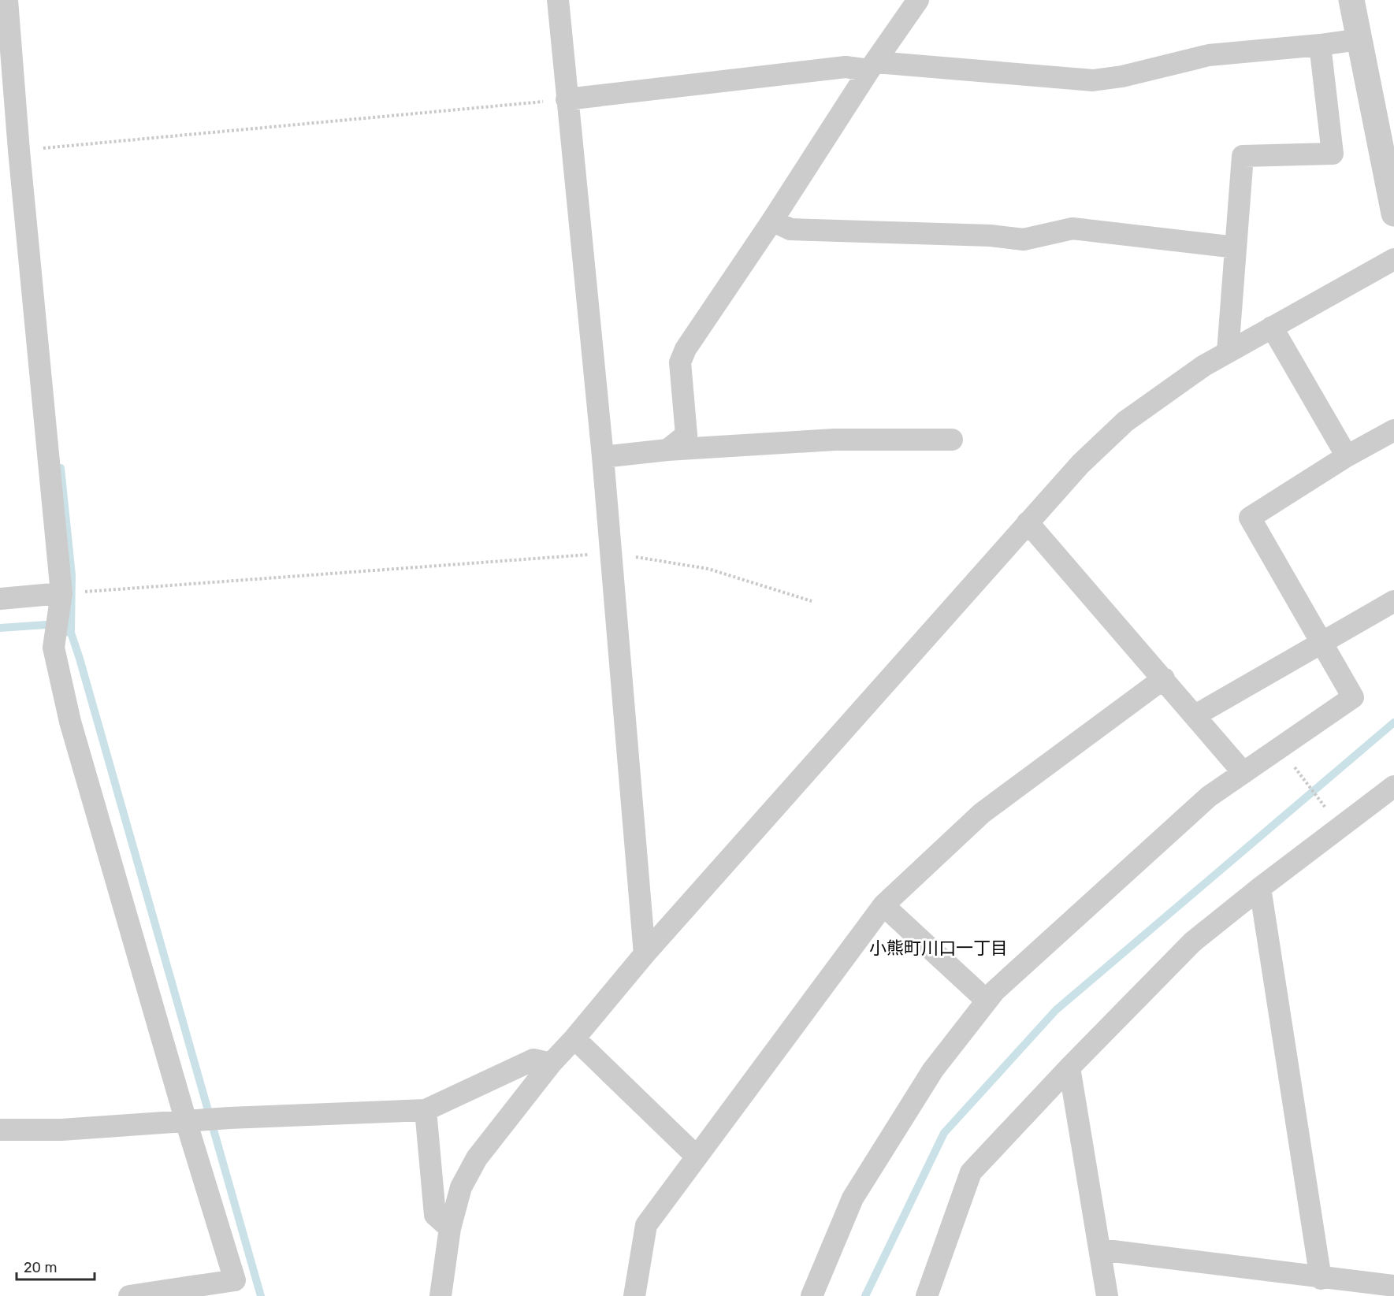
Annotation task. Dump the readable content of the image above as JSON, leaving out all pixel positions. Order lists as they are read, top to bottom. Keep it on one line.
{"districts":["小熊町川口一丁目"],"scale_bar":"20 m"}
